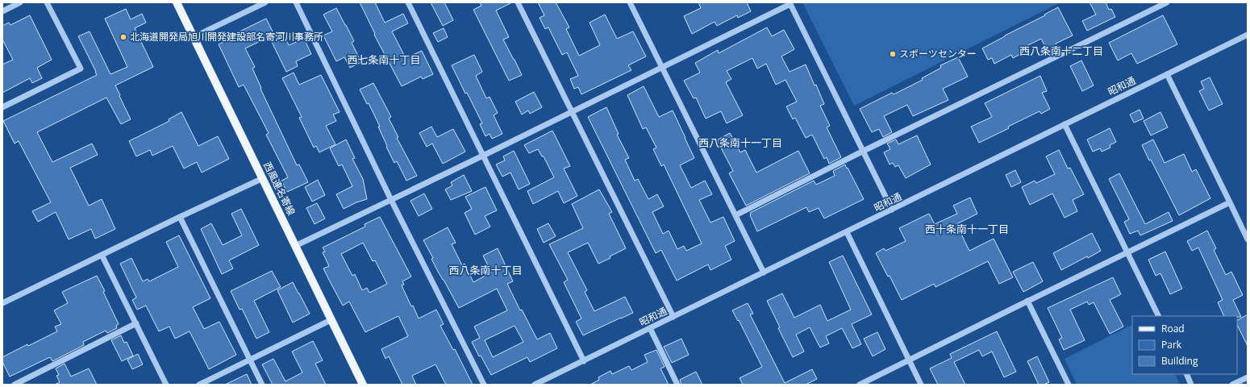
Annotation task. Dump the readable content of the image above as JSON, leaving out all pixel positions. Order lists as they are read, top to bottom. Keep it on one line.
{"streets":{"main road":["西風連名寄線"],"street":["昭和通"]},"districts":["西八条南十二丁目","西七条南十丁目","西八条南十一丁目","西十条南十一丁目","西八条南十丁目"],"places":["北海道開発局旭川開発建設部名寄河川事務所","スポーツセンター"],"legend":["Road","Park","Building"]}
